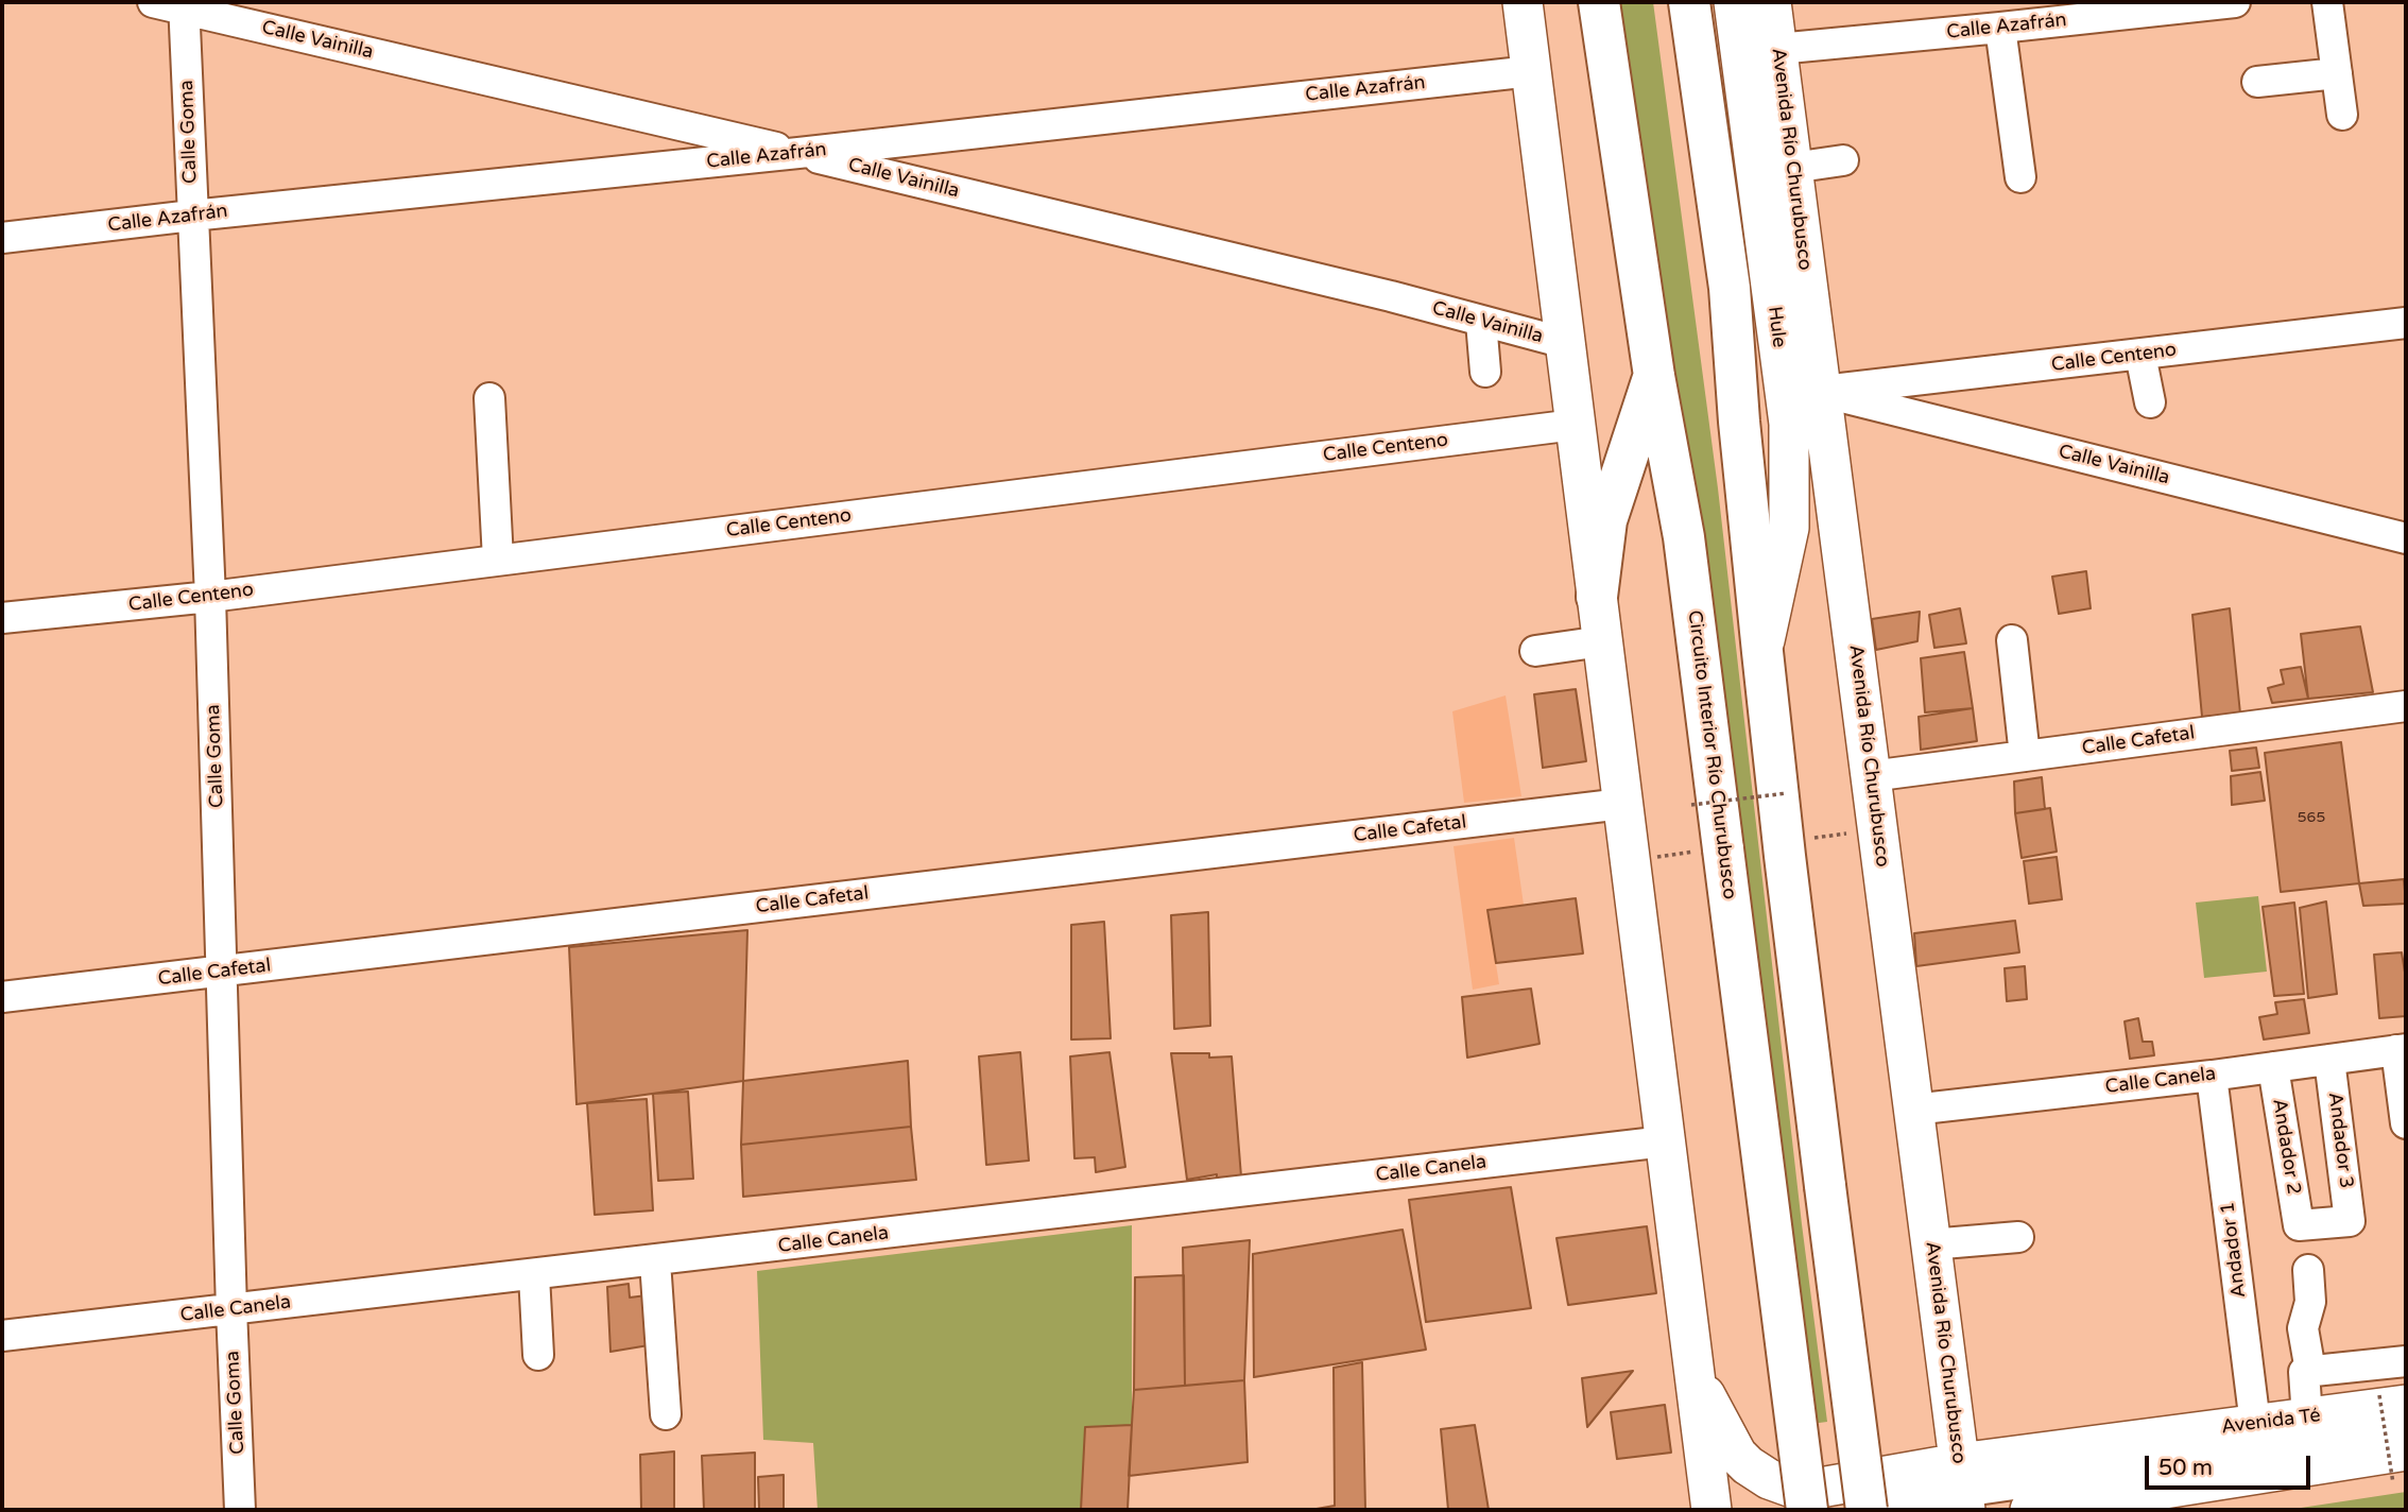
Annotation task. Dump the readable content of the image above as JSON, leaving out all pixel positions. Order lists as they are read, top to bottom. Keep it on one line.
{"streets":{"highway":["Circuito Interior Río Churubusco"],"main road":["Avenida Río Churubusco","Hule","Avenida Té"],"street":["Calle Azafrán","Calle Vainilla","Calle Goma","Calle Centeno","Calle Cafetal","Calle Canela","Andador 3","Andador 2","Andador 1"]},"crossings":[["Calle Azafrán","Calle Vainilla"],["Calle Azafrán","Calle Goma"],["Calle Azafrán","Avenida Río Churubusco"],["Calle Vainilla","Calle Goma"],["Calle Vainilla","Avenida Río Churubusco"],["Calle Vainilla","Calle Centeno"],["Calle Goma","Calle Centeno"],["Calle Goma","Calle Cafetal"],["Calle Goma","Calle Canela"],["Avenida Río Churubusco","Calle Centeno"],["Avenida Río Churubusco","Calle Cafetal"],["Avenida Río Churubusco","Calle Canela"],["Avenida Río Churubusco","Avenida Té"],["Calle Canela","Andador 3"],["Calle Canela","Andador 2"],["Calle Canela","Andador 1"],["Andador 3","Andador 2"],["Andador 1","Avenida Té"]],"house_numbers":["565"],"scale_bar":"50 m"}
